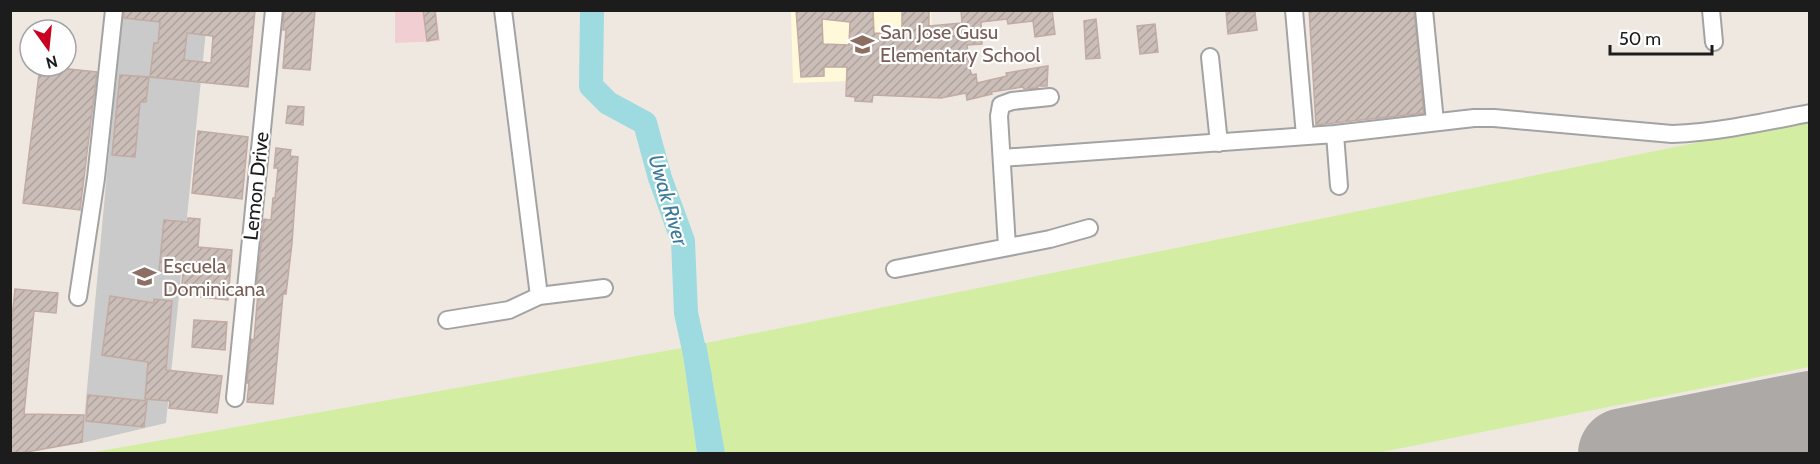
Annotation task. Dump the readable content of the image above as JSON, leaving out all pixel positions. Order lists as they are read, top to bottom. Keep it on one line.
{"streets":{"street":["Lemon Drive"]},"water":["Uwak River"],"places":{"school or university":["San Jose Gusu Elementary School","Escuela Dominicana"]},"scale_bar":"50 m","north":"bottom"}
